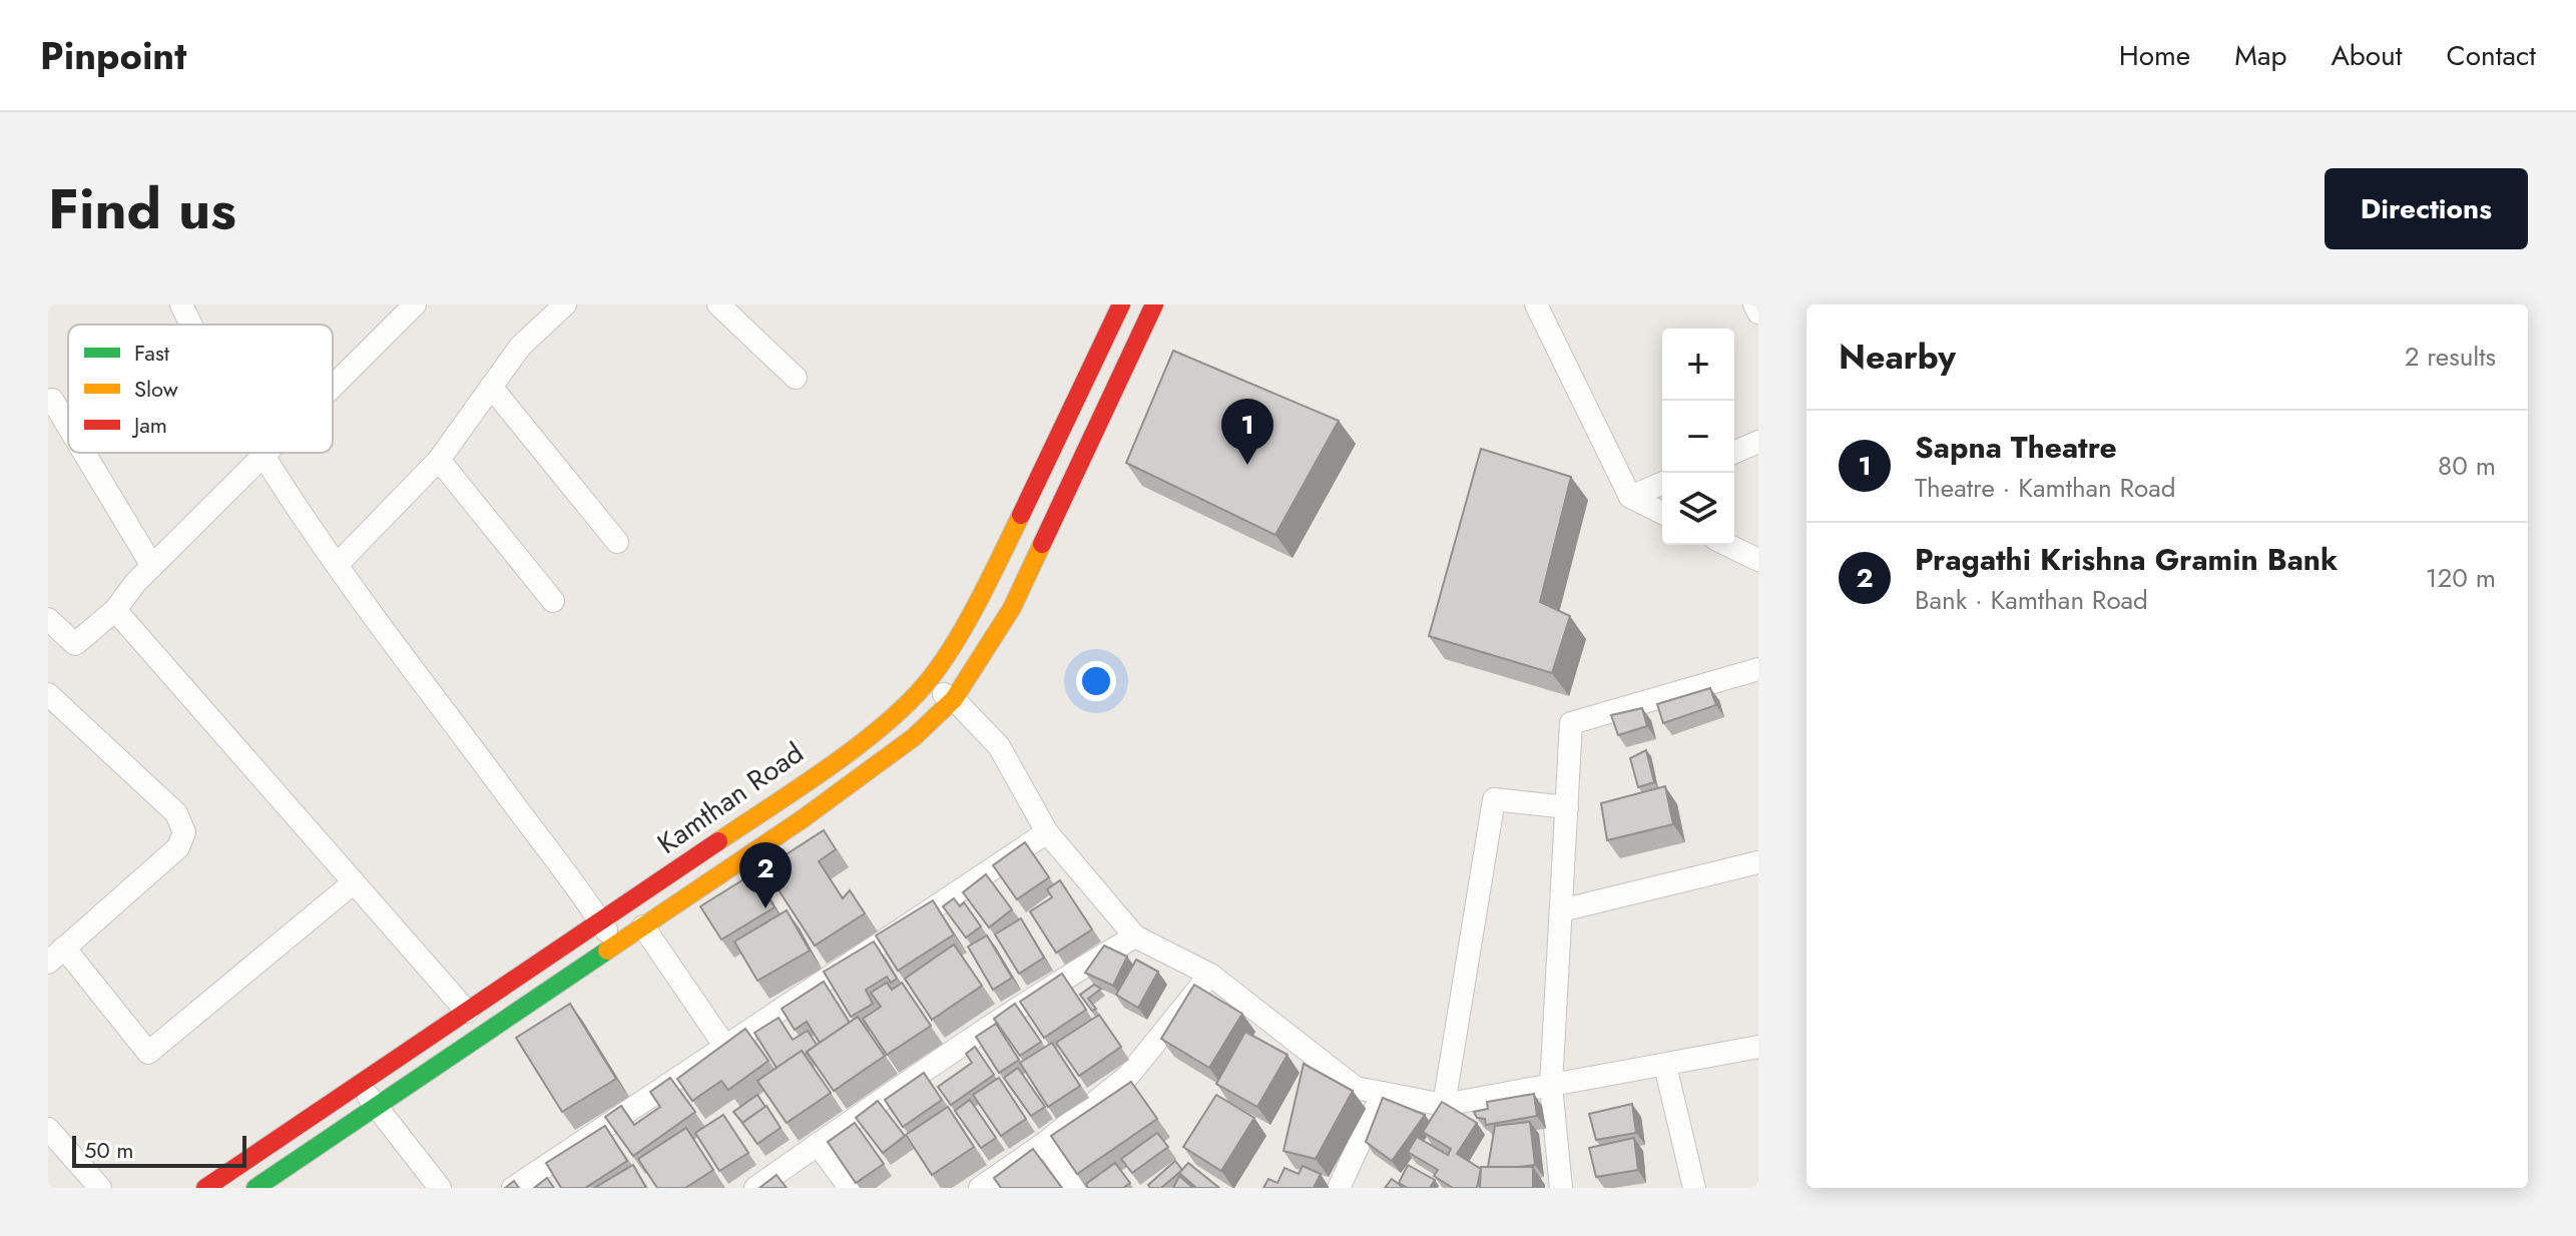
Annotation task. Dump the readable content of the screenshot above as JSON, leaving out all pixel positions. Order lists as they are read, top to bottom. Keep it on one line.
{"streets":{"main road":["Kamthan Road"]},"legend":["Fast","Slow","Jam"],"scale_bar":"50 m","page":{"header":"Pinpoint","nav":["Home","Map","About","Contact"],"title":"Find us","buttons":"Directions","heading":["Nearby","2 results"],"map_buttons":["+","−"],"pins":["1","2"],"list":[{"mark":"1","name":"Sapna Theatre","note":"Theatre · Kamthan Road","value":"80 m"},{"mark":"2","name":"Pragathi Krishna Gramin Bank","note":"Bank · Kamthan Road","value":"120 m"}],"scale":"50 m"}}
